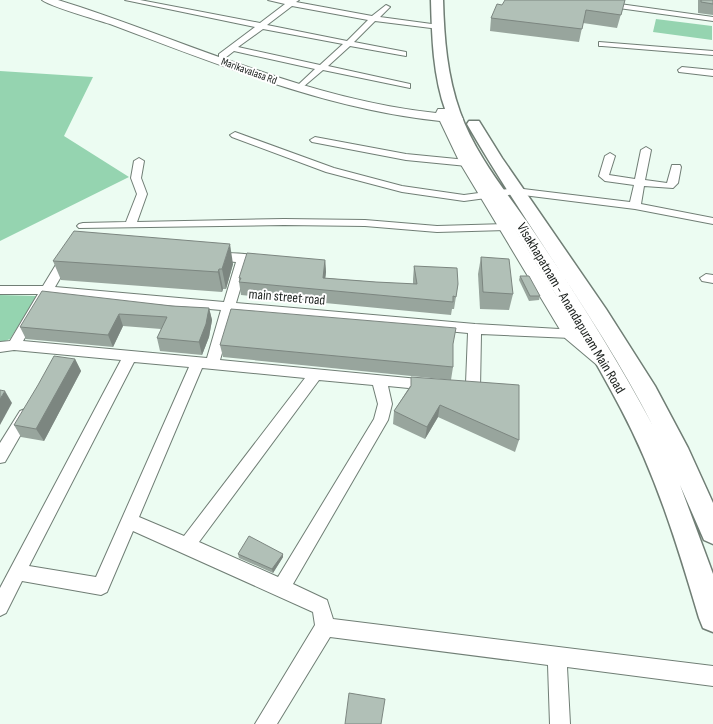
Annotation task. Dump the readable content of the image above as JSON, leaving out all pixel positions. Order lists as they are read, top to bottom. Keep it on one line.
{"streets":{"main road":["Visakhapatnam - Anandapuram Main Road"],"street":["Marikavalasa Rd","main street road"]},"crossings":[["Marikavalasa Rd","Visakhapatnam - Anandapuram Main Road"]]}
